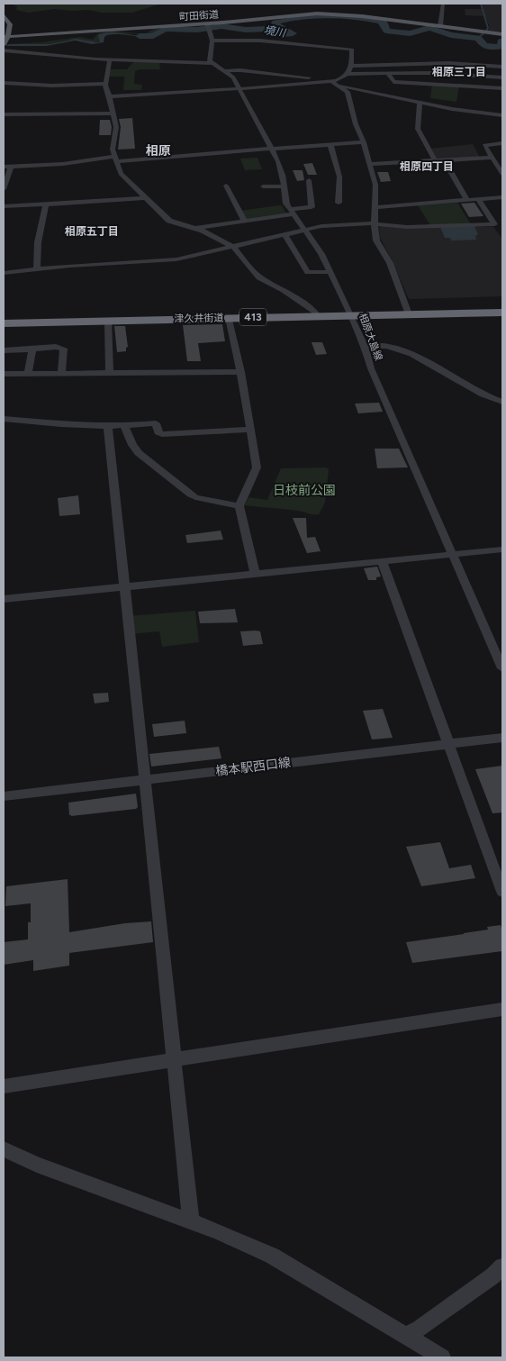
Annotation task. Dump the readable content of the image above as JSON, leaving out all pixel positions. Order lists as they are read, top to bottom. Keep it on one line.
{"streets":{"highway":["413","津久井街道"],"main road":["町田街道"],"street":["相原大島線","橋本駅西口線"]},"crossings":[["津久井街道","相原大島線"]],"districts":["相原三丁目","相原","相原四丁目","相原五丁目"],"water":["境川"],"parks":["日枝前公園"]}
